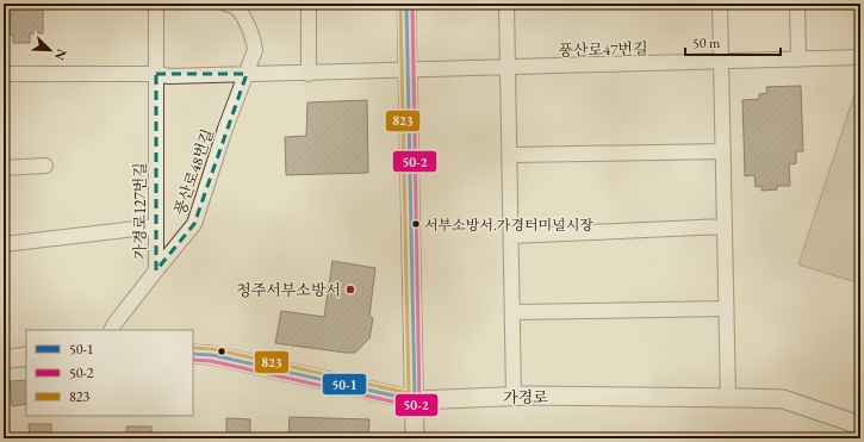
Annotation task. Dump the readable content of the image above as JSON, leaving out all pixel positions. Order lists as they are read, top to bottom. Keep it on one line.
{"streets":{"street":["풍산로47번길","풍산로48번길","가경로127번길","가경로"]},"crossings":[["풍산로48번길","가경로127번길"]],"places":["서부소방서.가경터미널시장","청주서부소방서"],"lines":["transit line 50-1","transit line 50-2","transit line 823"],"legend":["50-1","50-2","823"],"scale_bar":"50 m","north":"bottom right"}
